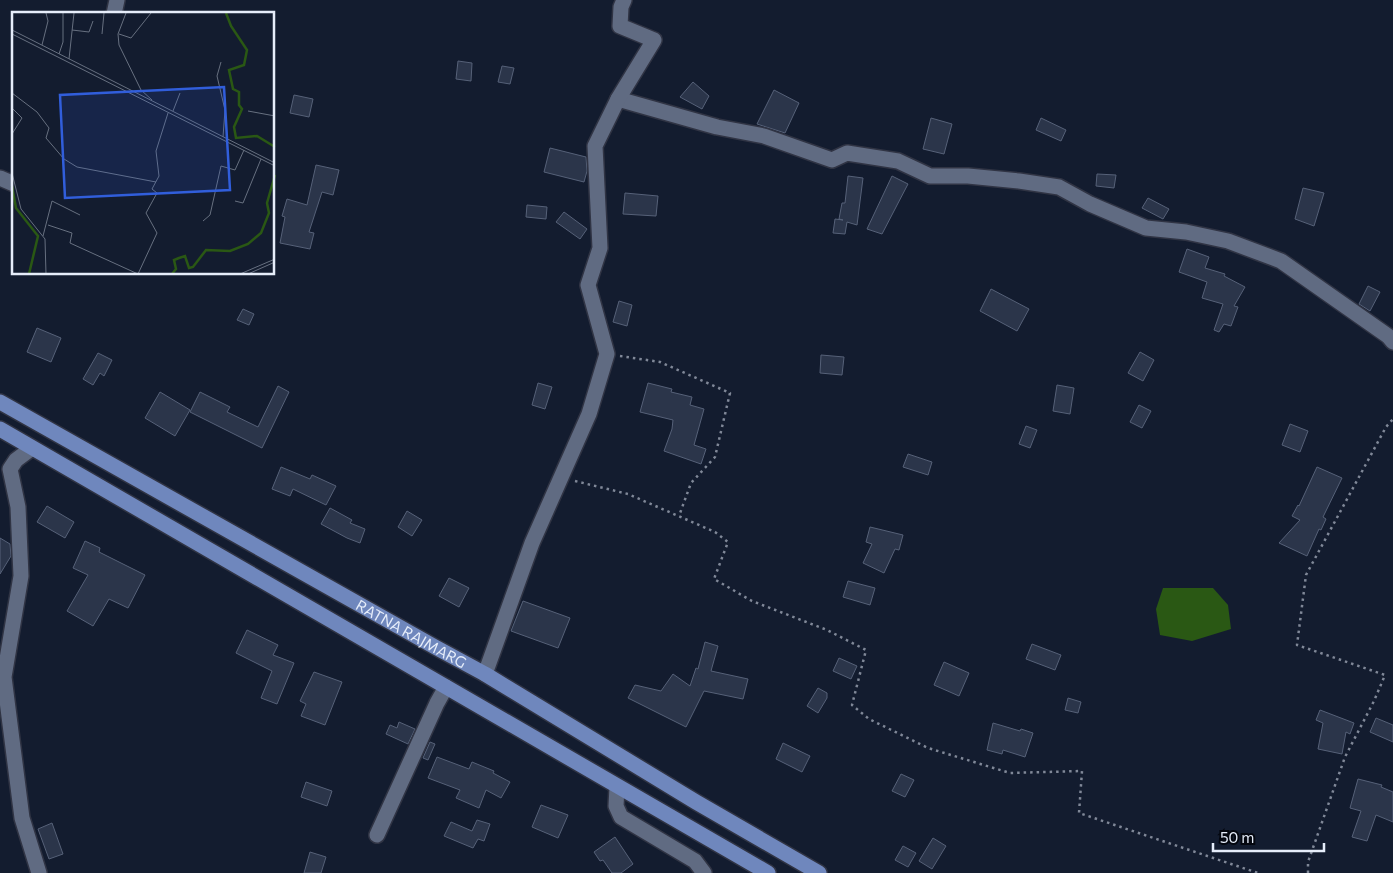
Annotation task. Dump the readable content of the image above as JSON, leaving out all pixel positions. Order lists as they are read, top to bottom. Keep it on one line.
{"streets":{"main road":["RATNA RAJMARG"]},"scale_bar":"50 m"}
